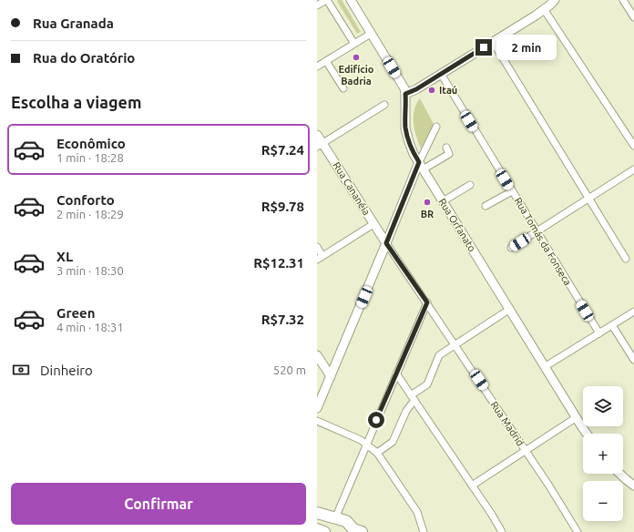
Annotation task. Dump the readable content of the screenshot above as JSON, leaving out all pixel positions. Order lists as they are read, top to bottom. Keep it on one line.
{"streets":{"main road":["Rua Cananéia","Rua Orfanato"],"street":["Rua Tomás da Fonseca","Rua Madrid"]},"crossings":[["Rua Cananéia","Rua Madrid"]],"places":["Edifício Badria","Itaú","BR"],"page":{"banner":["Rua Granada","Rua do Oratório"],"bubble":"2 min","heading":"Escolha a viagem","list":[{"name":"Econômico","note":"1 min · 18:28","value":"R$7.24"},{"name":"Conforto","note":"2 min · 18:29","value":"R$9.78"},{"name":"XL","note":"3 min · 18:30","value":"R$12.31"},{"name":"Green","note":"4 min · 18:31","value":"R$7.32"}],"pay":["Dinheiro","520 m"],"map_buttons":["+","−"],"buttons":"Confirmar"}}
